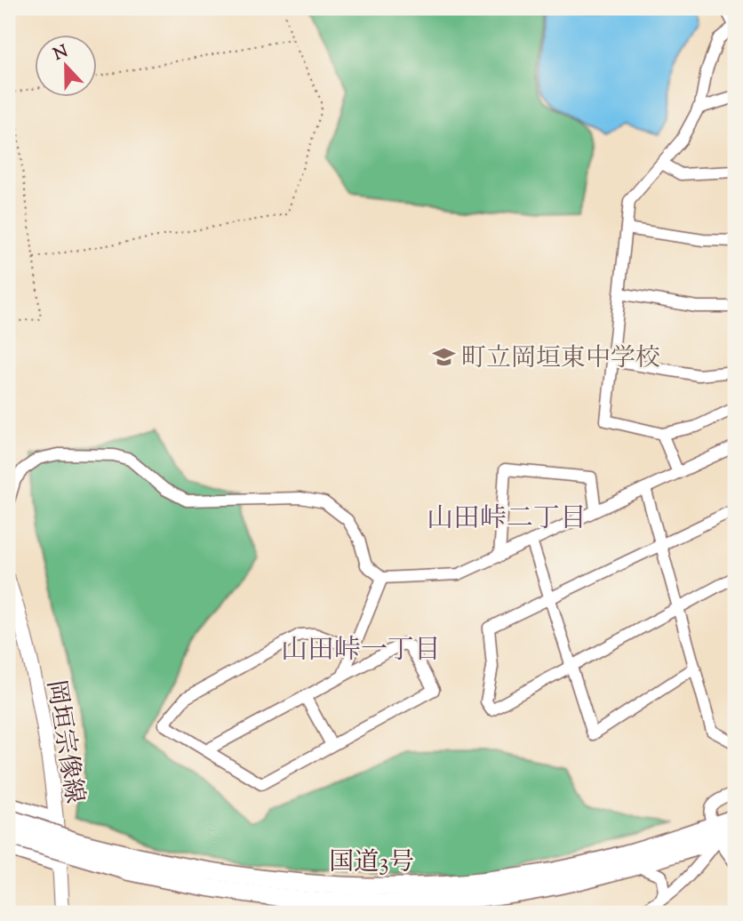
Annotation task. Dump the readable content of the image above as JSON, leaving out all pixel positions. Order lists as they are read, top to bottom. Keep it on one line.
{"streets":{"highway":["国道3号"],"main road":["岡垣宗像線"]},"districts":["山田峠二丁目","山田峠一丁目"],"places":{"school or university":["町立岡垣東中学校"]},"north":"top"}
